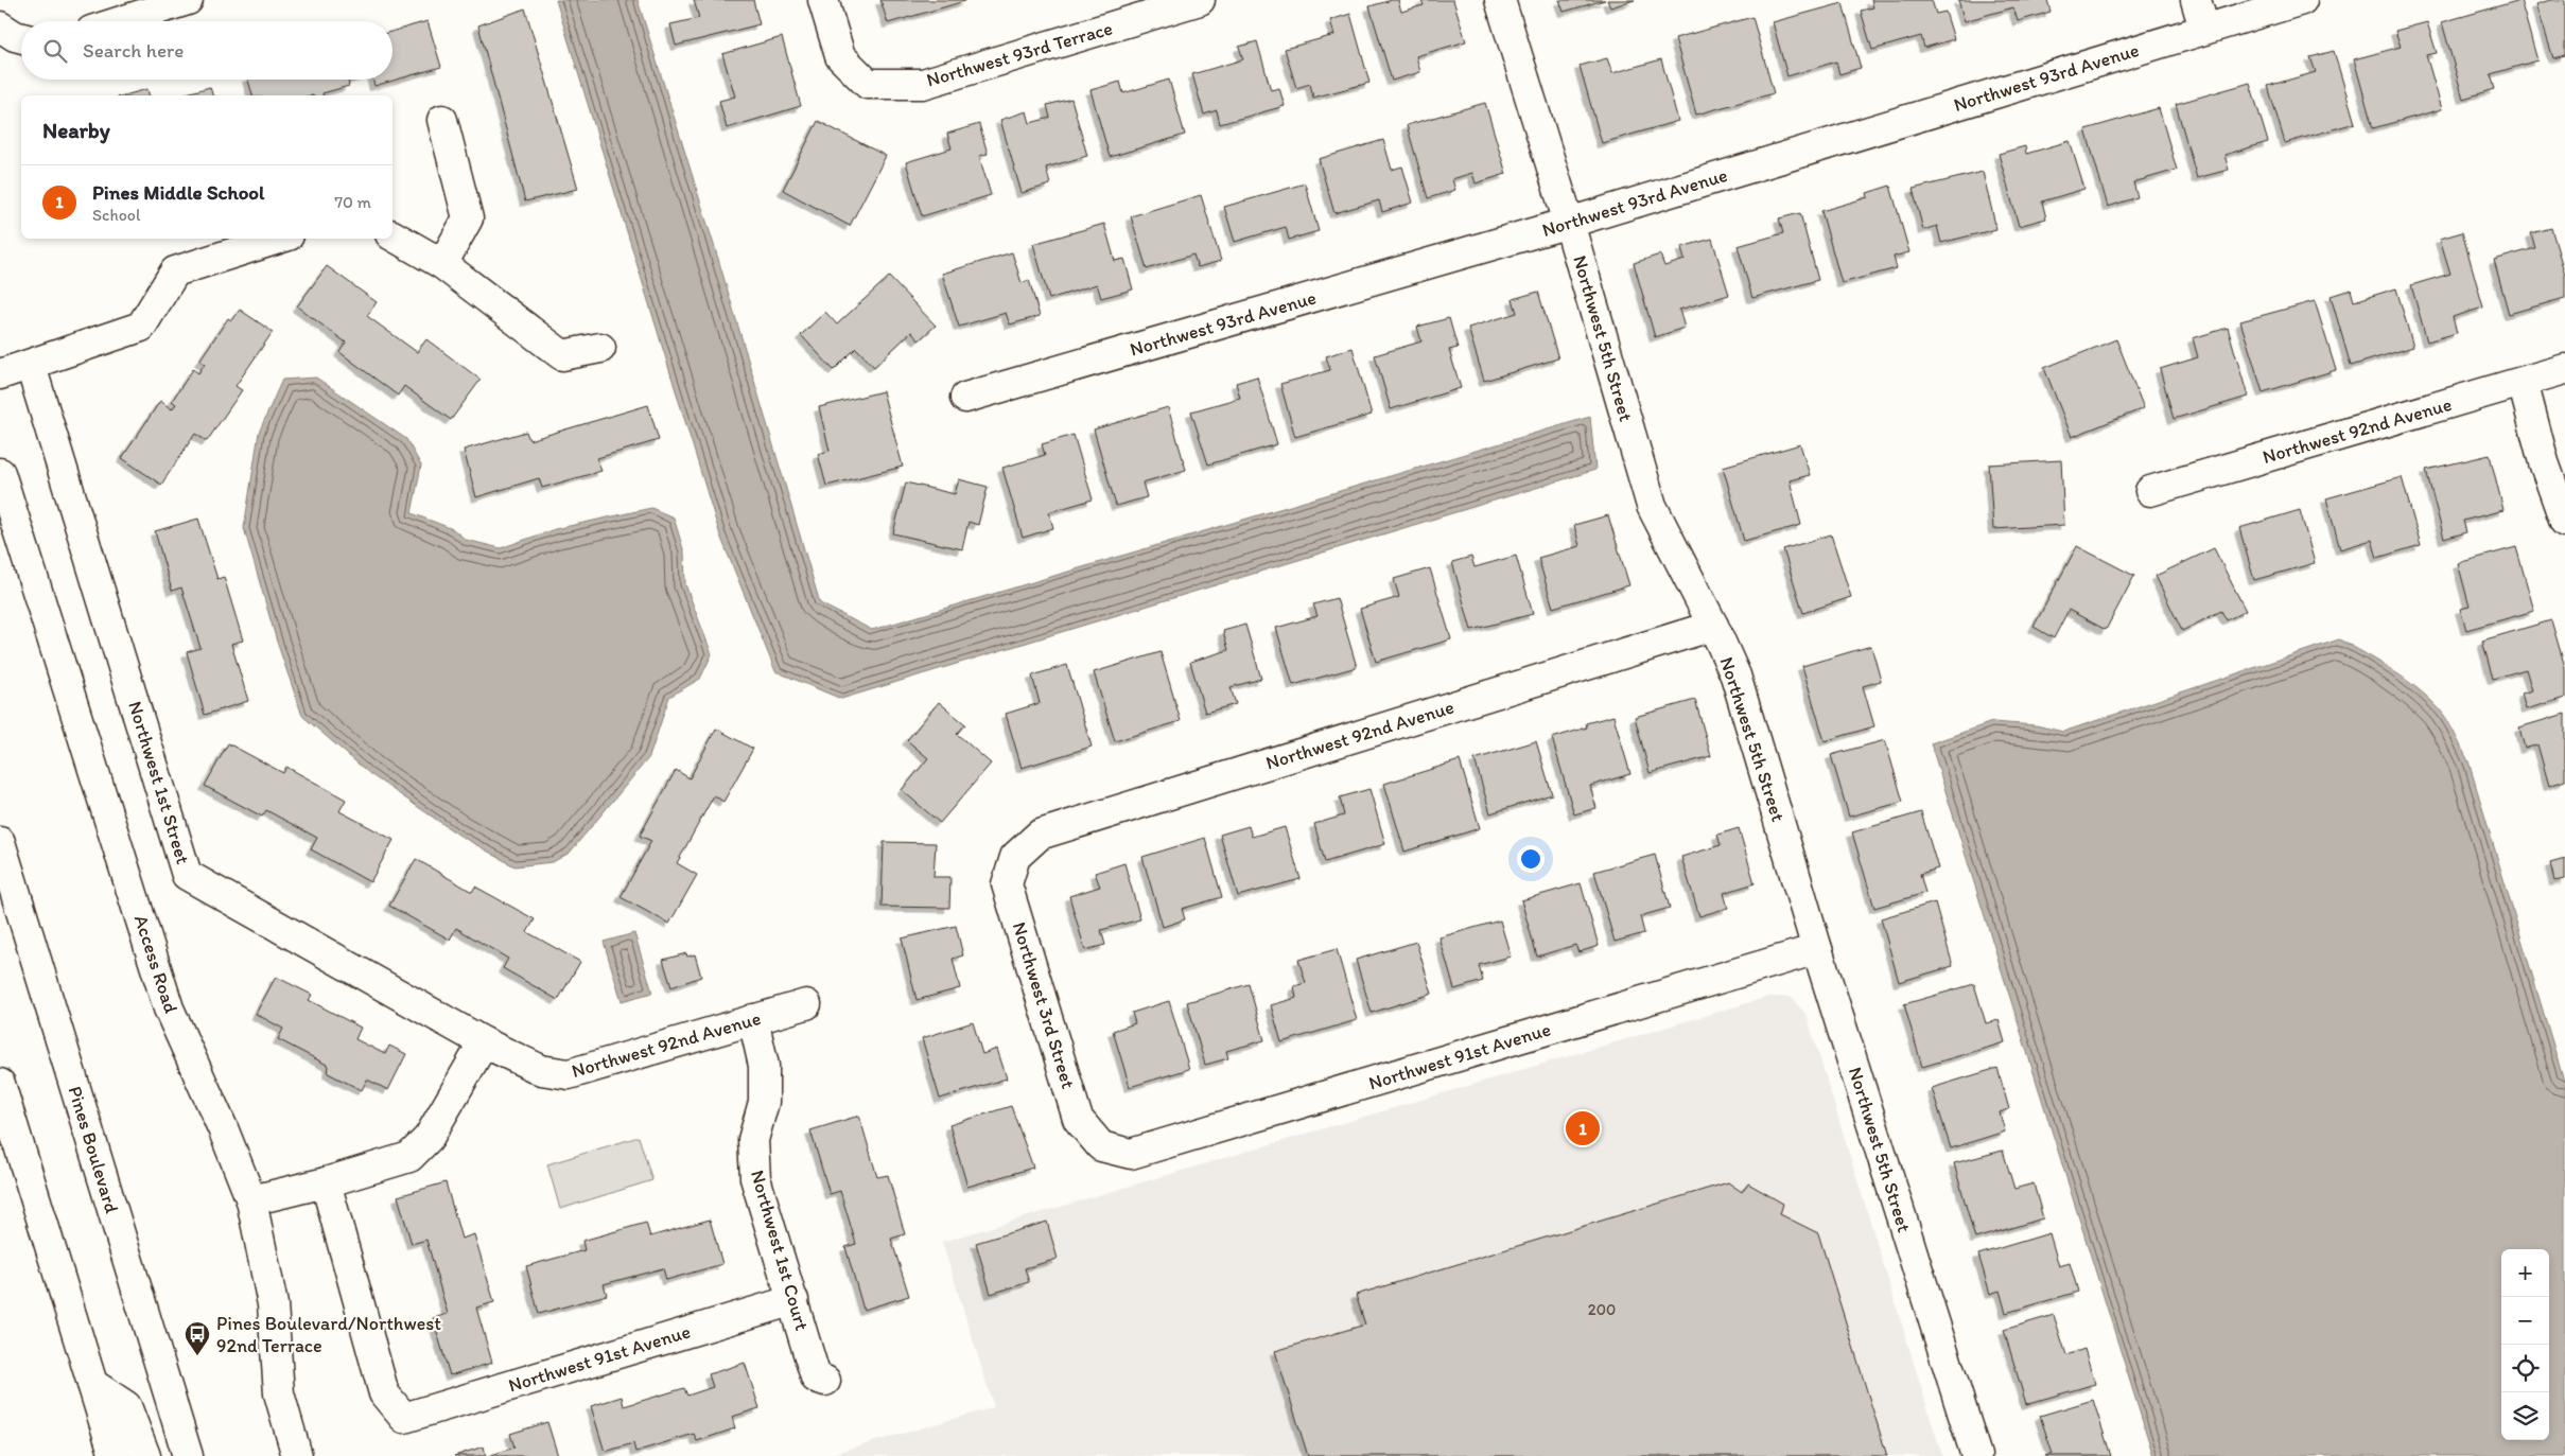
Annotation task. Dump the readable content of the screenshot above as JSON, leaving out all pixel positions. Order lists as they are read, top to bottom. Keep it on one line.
{"streets":{"main road":["Northwest 93rd Terrace","Northwest 93rd Avenue","Northwest 5th Street","Northwest 92nd Avenue","Northwest 1st Street","Access Road","Northwest 3rd Street","Northwest 91st Avenue","Pines Boulevard","Northwest 1st Court"]},"crossings":[["Northwest 93rd Avenue","Northwest 5th Street"],["Northwest 5th Street","Northwest 92nd Avenue"],["Northwest 5th Street","Northwest 91st Avenue"],["Northwest 92nd Avenue","Northwest 1st Street"],["Northwest 92nd Avenue","Northwest 3rd Street"],["Northwest 92nd Avenue","Northwest 1st Court"],["Northwest 3rd Street","Northwest 91st Avenue"],["Northwest 91st Avenue","Northwest 1st Court"]],"places":{"bus stop":["Pines Boulevard/Northwest 92nd Terrace"]},"house_numbers":["200"],"page":{"search":"Search here","heading":"Nearby","list":[{"mark":"1","name":"Pines Middle School","note":"School","value":"70 m"}],"pins":"1","map_buttons":["+","−"]}}
